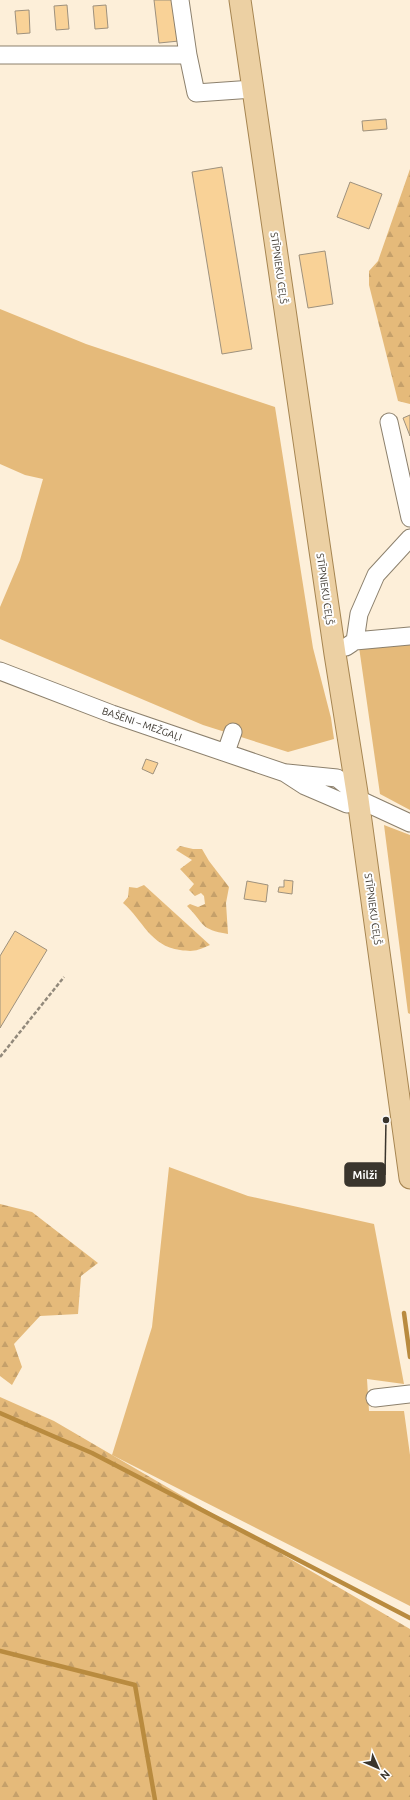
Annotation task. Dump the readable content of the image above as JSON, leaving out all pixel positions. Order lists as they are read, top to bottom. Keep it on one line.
{"streets":{"main road":["STĪPNIEKU CEĻŠ"],"street":["BAŠĒNI – MEŽGAĻI"]},"crossings":[["STĪPNIEKU CEĻŠ","BAŠĒNI – MEŽGAĻI"]],"places":["Milži"],"north":"bottom right"}
